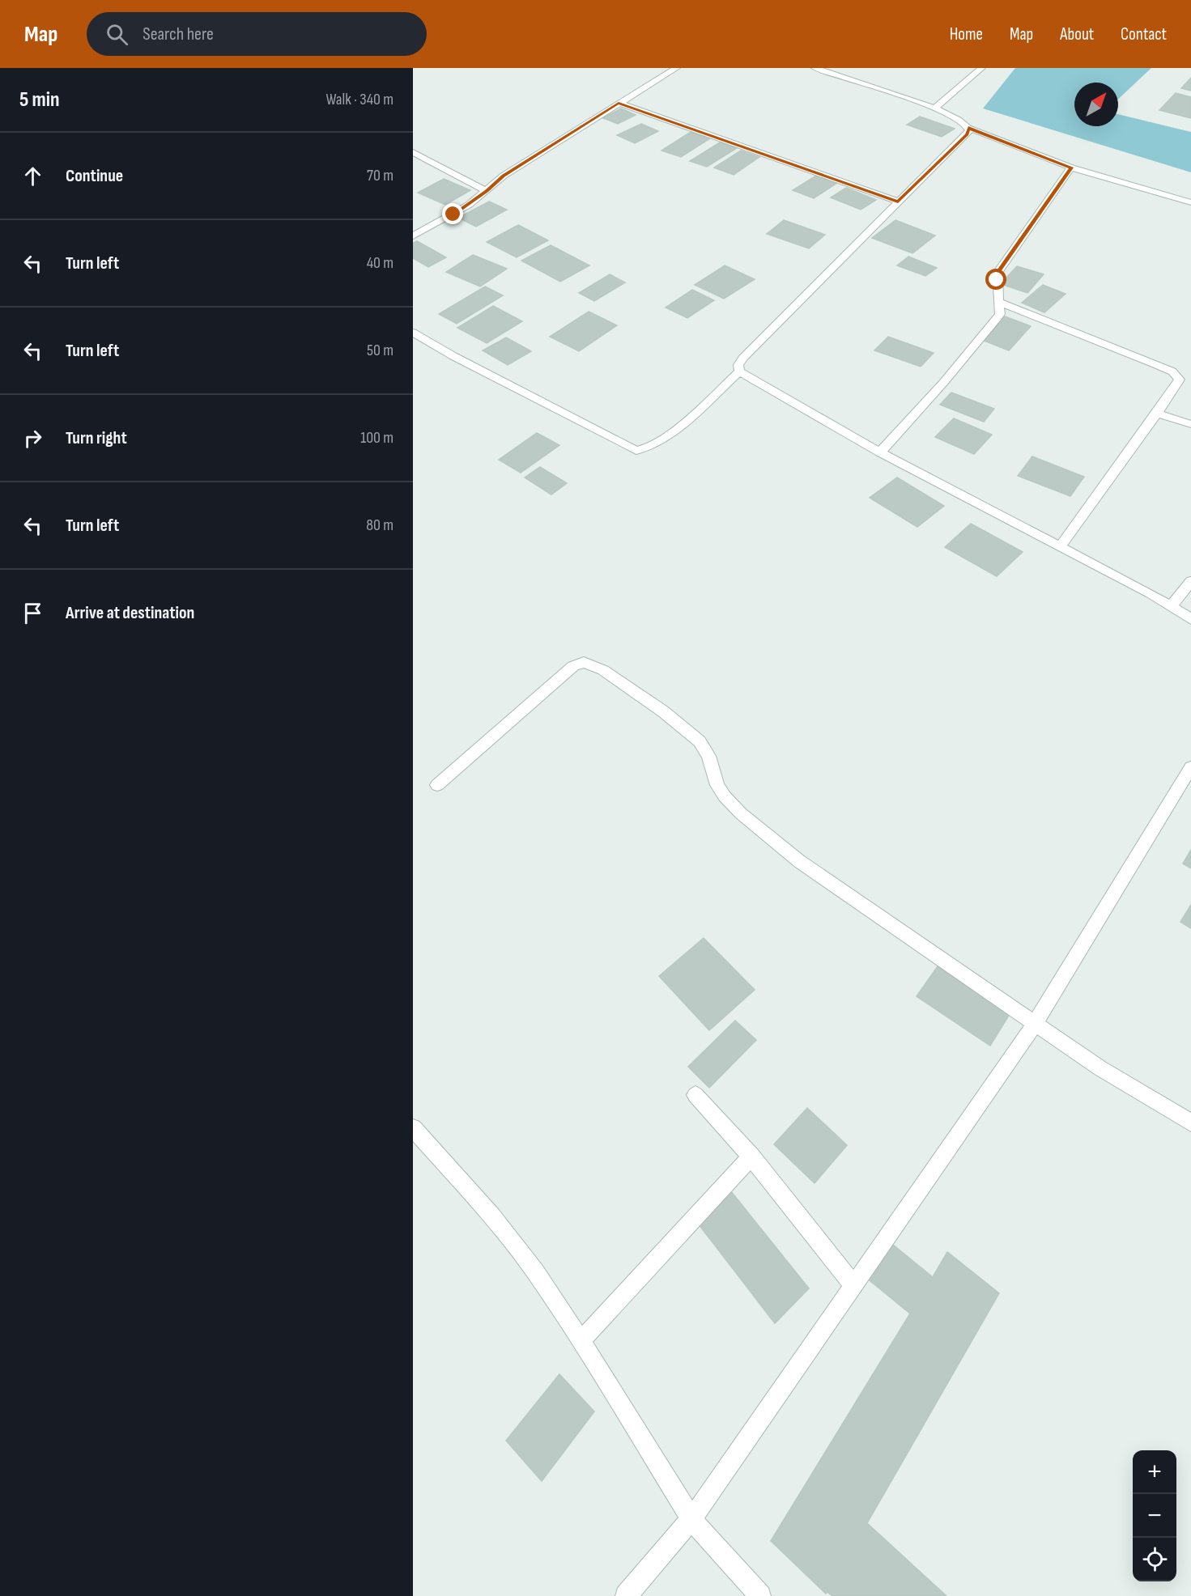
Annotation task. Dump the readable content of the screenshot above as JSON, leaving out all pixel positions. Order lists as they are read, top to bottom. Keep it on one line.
{"north":"top right","page":{"header":"Map","search":"Search here","nav":["Home","Map","About","Contact"],"heading":["5 min","Walk · 340 m"],"list":[["Continue","70 m"],["Turn left","40 m"],["Turn left","50 m"],["Turn right","100 m"],["Turn left","80 m"],"Arrive at destination"],"map_buttons":["+","−"]}}
